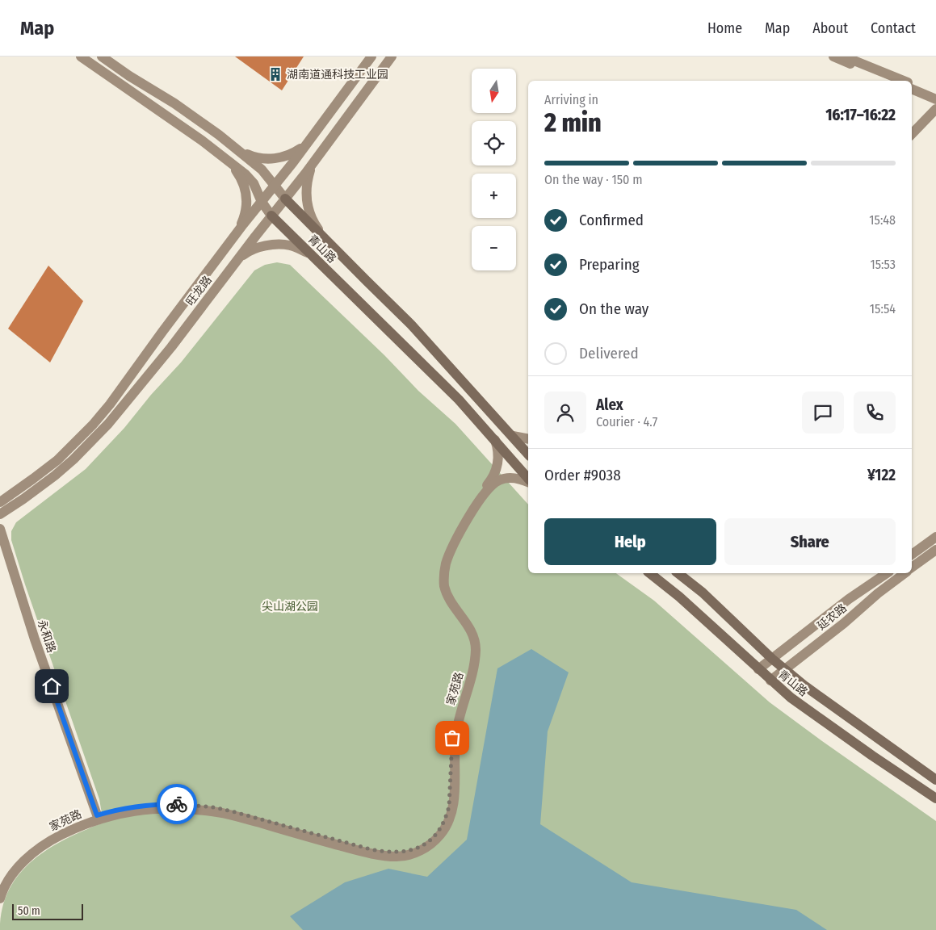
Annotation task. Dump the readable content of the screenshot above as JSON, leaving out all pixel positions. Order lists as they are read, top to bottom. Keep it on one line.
{"streets":{"main road":["青山路"],"street":["旺龙路","延农路","永和路","家苑路"]},"crossings":[["青山路","旺龙路"],["青山路","延农路"],["青山路","家苑路"],["永和路","家苑路"]],"parks":["尖山湖公园"],"places":{"building":["湖南道通科技工业园"]},"scale_bar":"50 m","north":"bottom","page":{"header":"Map","nav":["Home","Map","About","Contact"],"map_buttons":["+","−"],"heading":["2 min","Arriving in","16:17–16:22"],"panel":["Alex","Courier · 4.7","Order #9038","¥122"],"bar":"On the way · 150 m","list":[["Confirmed","15:48"],["Preparing","15:53"],["On the way","15:54"],"Delivered"],"buttons":["Help","Share"],"scale":"50 m"}}
